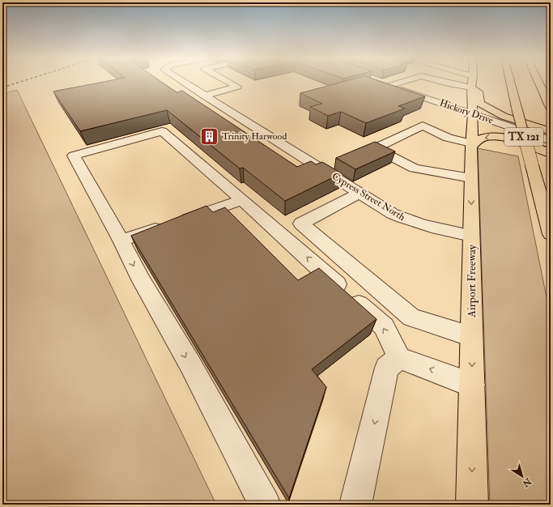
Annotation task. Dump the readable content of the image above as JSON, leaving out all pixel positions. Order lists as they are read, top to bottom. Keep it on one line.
{"streets":{"main road":["TX 121","Airport Freeway"],"street":["Hickory Drive","Cypress Street North"]},"crossings":[["Hickory Drive","Airport Freeway"],["Cypress Street North","Airport Freeway"]],"one_way":["Airport Freeway"],"places":{"building":["Trinity Harwood"]},"north":"bottom right"}
